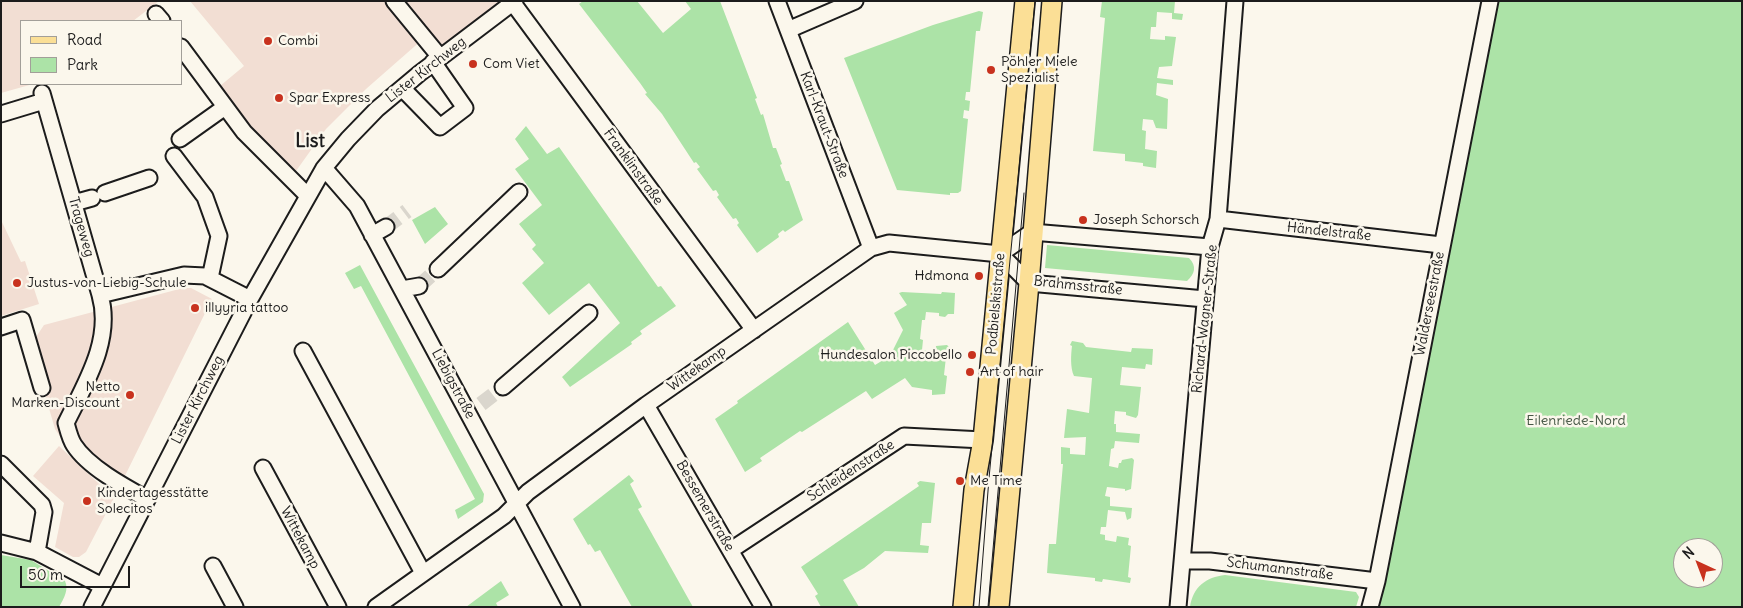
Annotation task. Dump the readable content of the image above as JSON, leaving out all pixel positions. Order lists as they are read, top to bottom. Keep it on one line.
{"streets":{"main road":["Podbielskistraße"],"street":["Lister Kirchweg","Karl-Kraut-Straße","Franklinstraße","Trageweg","Händelstraße","Brahmsstraße","Walderseestraße","Richard-Wagner-Straße","Wittekamp","Liebigstraße","Schleidenstraße","Bessemerstraße","Schumannstraße"]},"crossings":[["Lister Kirchweg","Franklinstraße"],["Lister Kirchweg","Trageweg"],["Lister Kirchweg","Liebigstraße"],["Karl-Kraut-Straße","Wittekamp"],["Franklinstraße","Wittekamp"],["Händelstraße","Walderseestraße"],["Händelstraße","Richard-Wagner-Straße"],["Brahmsstraße","Podbielskistraße"],["Brahmsstraße","Richard-Wagner-Straße"],["Brahmsstraße","Wittekamp"],["Podbielskistraße","Wittekamp"],["Podbielskistraße","Schleidenstraße"],["Walderseestraße","Schumannstraße"],["Richard-Wagner-Straße","Schumannstraße"],["Wittekamp","Liebigstraße"],["Wittekamp","Bessemerstraße"],["Schleidenstraße","Bessemerstraße"]],"districts":["List"],"parks":["Eilenriede-Nord"],"places":["Combi","Com Viet","Pöhler Miele Spezialist","Spar Express","Joseph Schorsch","Hdmona","Justus-von-Liebig-Schule","illyyria tattoo","Hundesalon Piccobello","Art of hair","Netto Marken-Discount","Me Time","Kindertagesstätte Solecitos"],"legend":["Road","Park"],"scale_bar":"50 m","north":"top left"}
